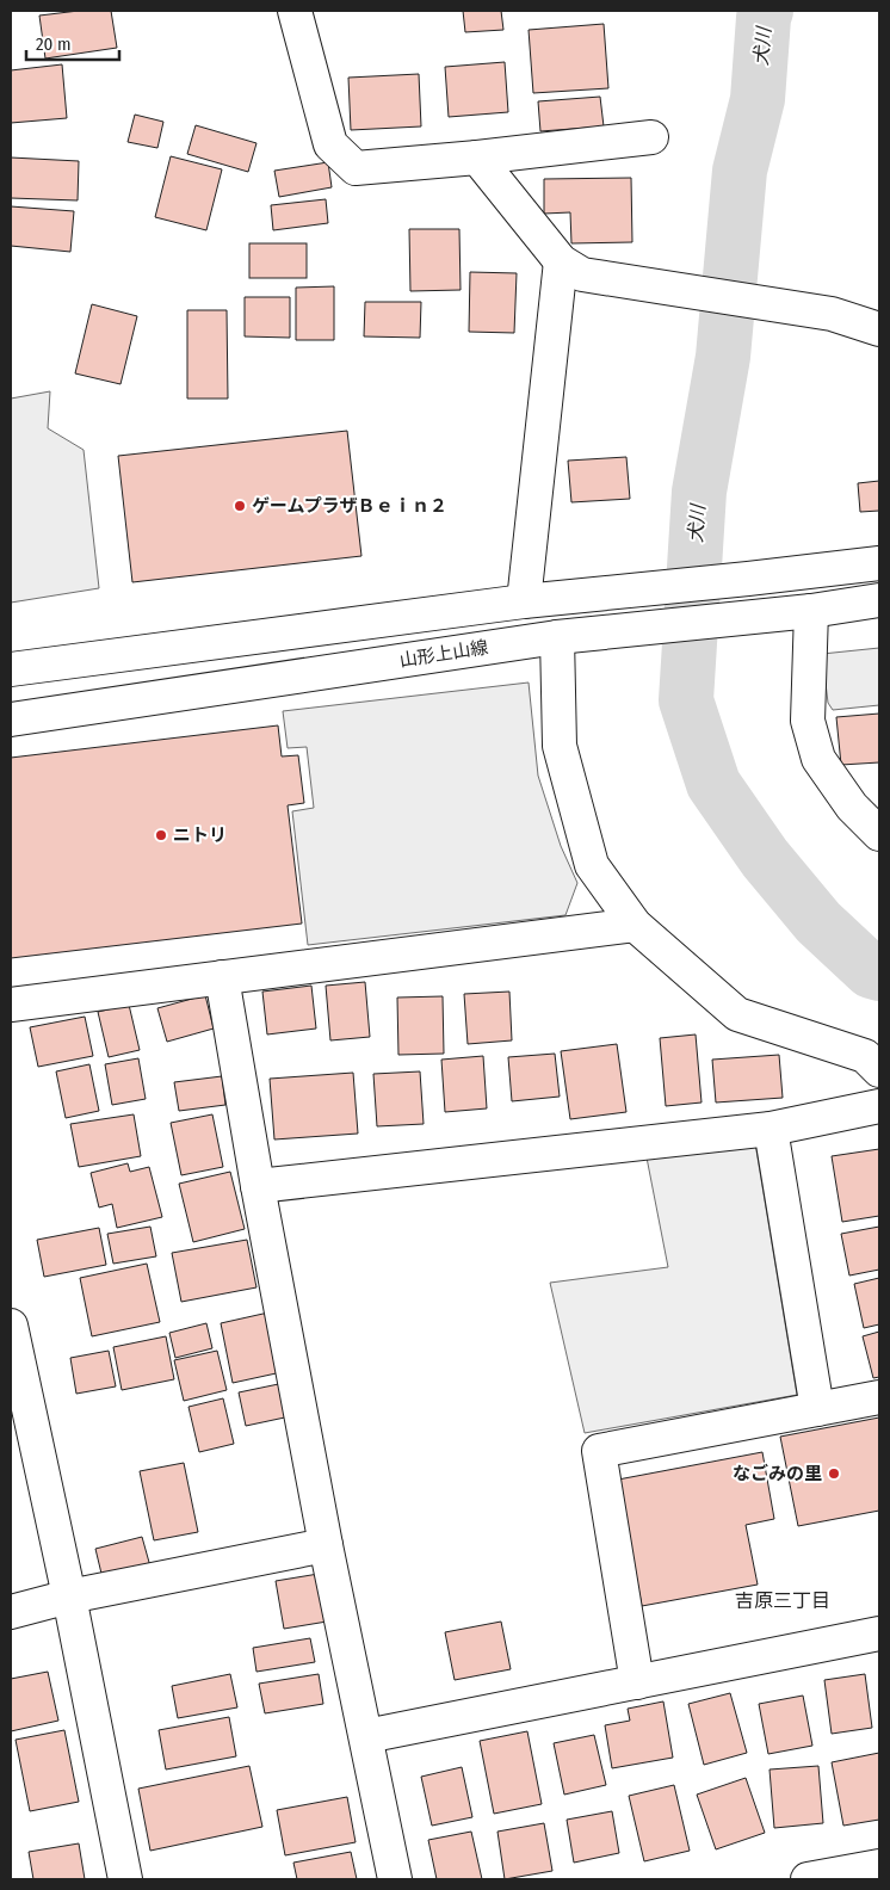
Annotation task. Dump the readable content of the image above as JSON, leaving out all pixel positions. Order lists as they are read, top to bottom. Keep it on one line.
{"streets":{"main road":["山形上山線"]},"districts":["吉原三丁目"],"water":["犬川"],"places":["ゲームプラザＢｅｉｎ２","ニトリ","なごみの里"],"scale_bar":"20 m"}
